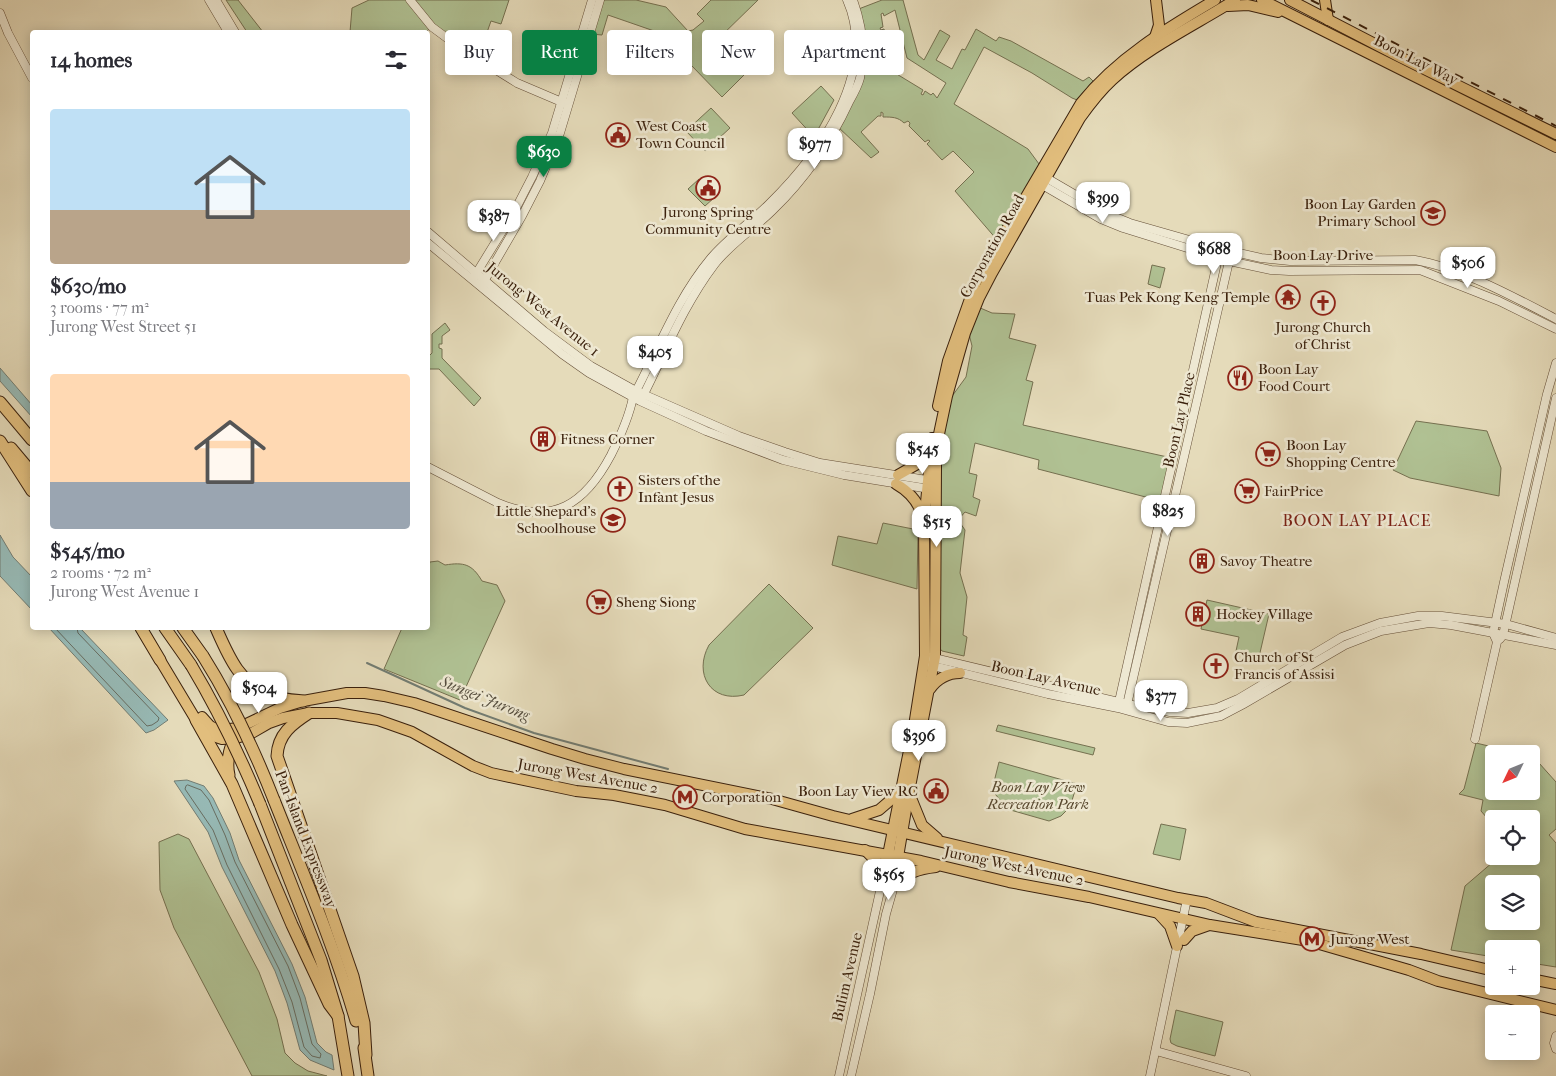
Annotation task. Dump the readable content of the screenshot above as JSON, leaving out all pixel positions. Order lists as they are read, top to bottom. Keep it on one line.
{"streets":{"highway":["Pan-Island Expressway"],"main road":["Boon Lay Way","Corporation Road","Jurong West Avenue 2"],"street":["Boon Lay Drive","Jurong West Avenue 1","Boon Lay Place","Boon Lay Avenue","Bulim Avenue"]},"crossings":[["Corporation Road","Boon Lay Drive"],["Corporation Road","Jurong West Avenue 1"],["Corporation Road","Boon Lay Avenue"],["Corporation Road","Jurong West Avenue 2"],["Corporation Road","Bulim Avenue"],["Boon Lay Drive","Boon Lay Place"],["Boon Lay Place","Boon Lay Avenue"],["Jurong West Avenue 2","Bulim Avenue"]],"districts":["BOON LAY PLACE"],"water":["Sungei Jurong"],"parks":["Boon Lay View Recreation Park"],"places":{"public building":["West Coast Town Council","Jurong Spring Community Centre","Boon Lay View RC"],"school or university":["Boon Lay Garden Primary School","Little Shepard's Schoolhouse"],"temple":["Tuas Pek Kong Keng Temple"],"church":["Jurong Church of Christ","Sisters of the Infant Jesus","Church of St Francis of Assisi"],"restaurant":["Boon Lay Food Court"],"building":["Fitness Corner","Savoy Theatre","Hockey Village"],"supermarket":["Boon Lay Shopping Centre","FairPrice","Sheng Siong"],"metro station":["Corporation","Jurong West"]},"north":"bottom left","page":{"chip":["Buy","Rent","Filters","New","Apartment"],"heading":"14 homes","list":[{"name":"$630/mo","note":"3 rooms · 77 m² · Jurong West Street 51"},{"name":"$545/mo","note":"2 rooms · 72 m² · Jurong West Avenue 1"}],"price":["$977","$630","$399","$387","$688","$506","$405","$545","$825","$515","$504","$377","$396","$565"],"map_buttons":["+","−"]}}
